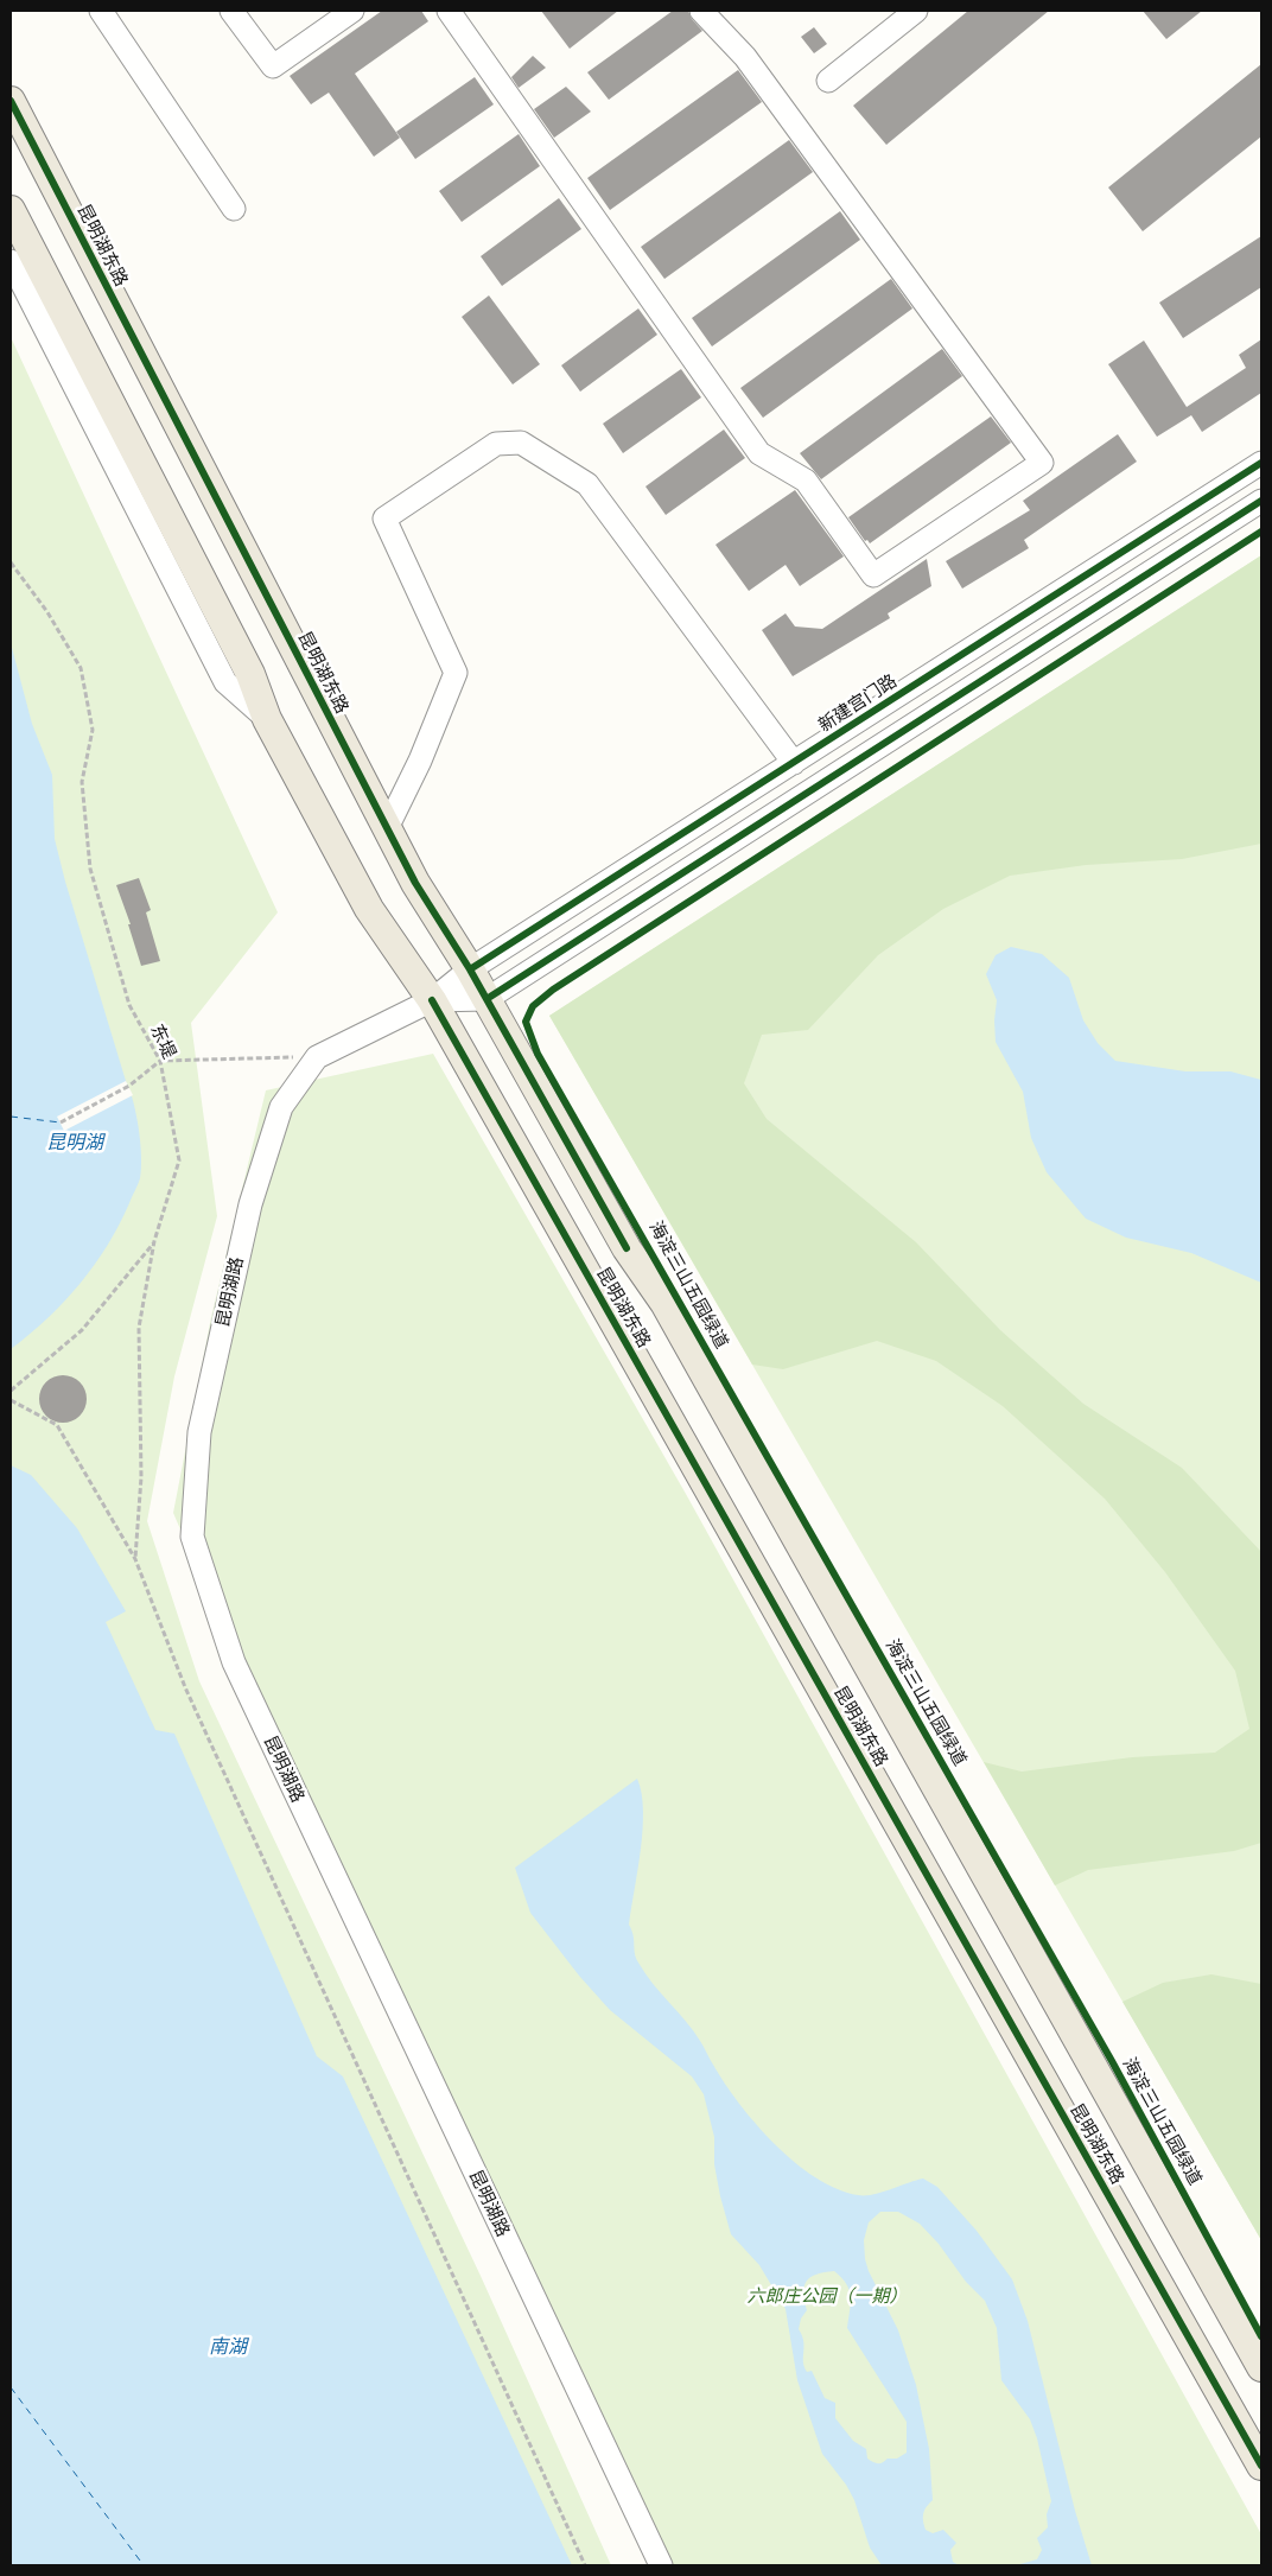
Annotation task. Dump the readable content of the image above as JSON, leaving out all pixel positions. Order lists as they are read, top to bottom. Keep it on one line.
{"streets":{"main road":["昆明湖东路"],"street":["新建宫门路","昆明湖路"],"path":["东堤"],"cycle path":["海淀三山五园绿道"]},"crossings":[["昆明湖东路","新建宫门路"],["昆明湖东路","昆明湖路"],["新建宫门路","昆明湖路"]],"water":["昆明湖","南湖"],"parks":["六郎庄公园（一期）"]}
